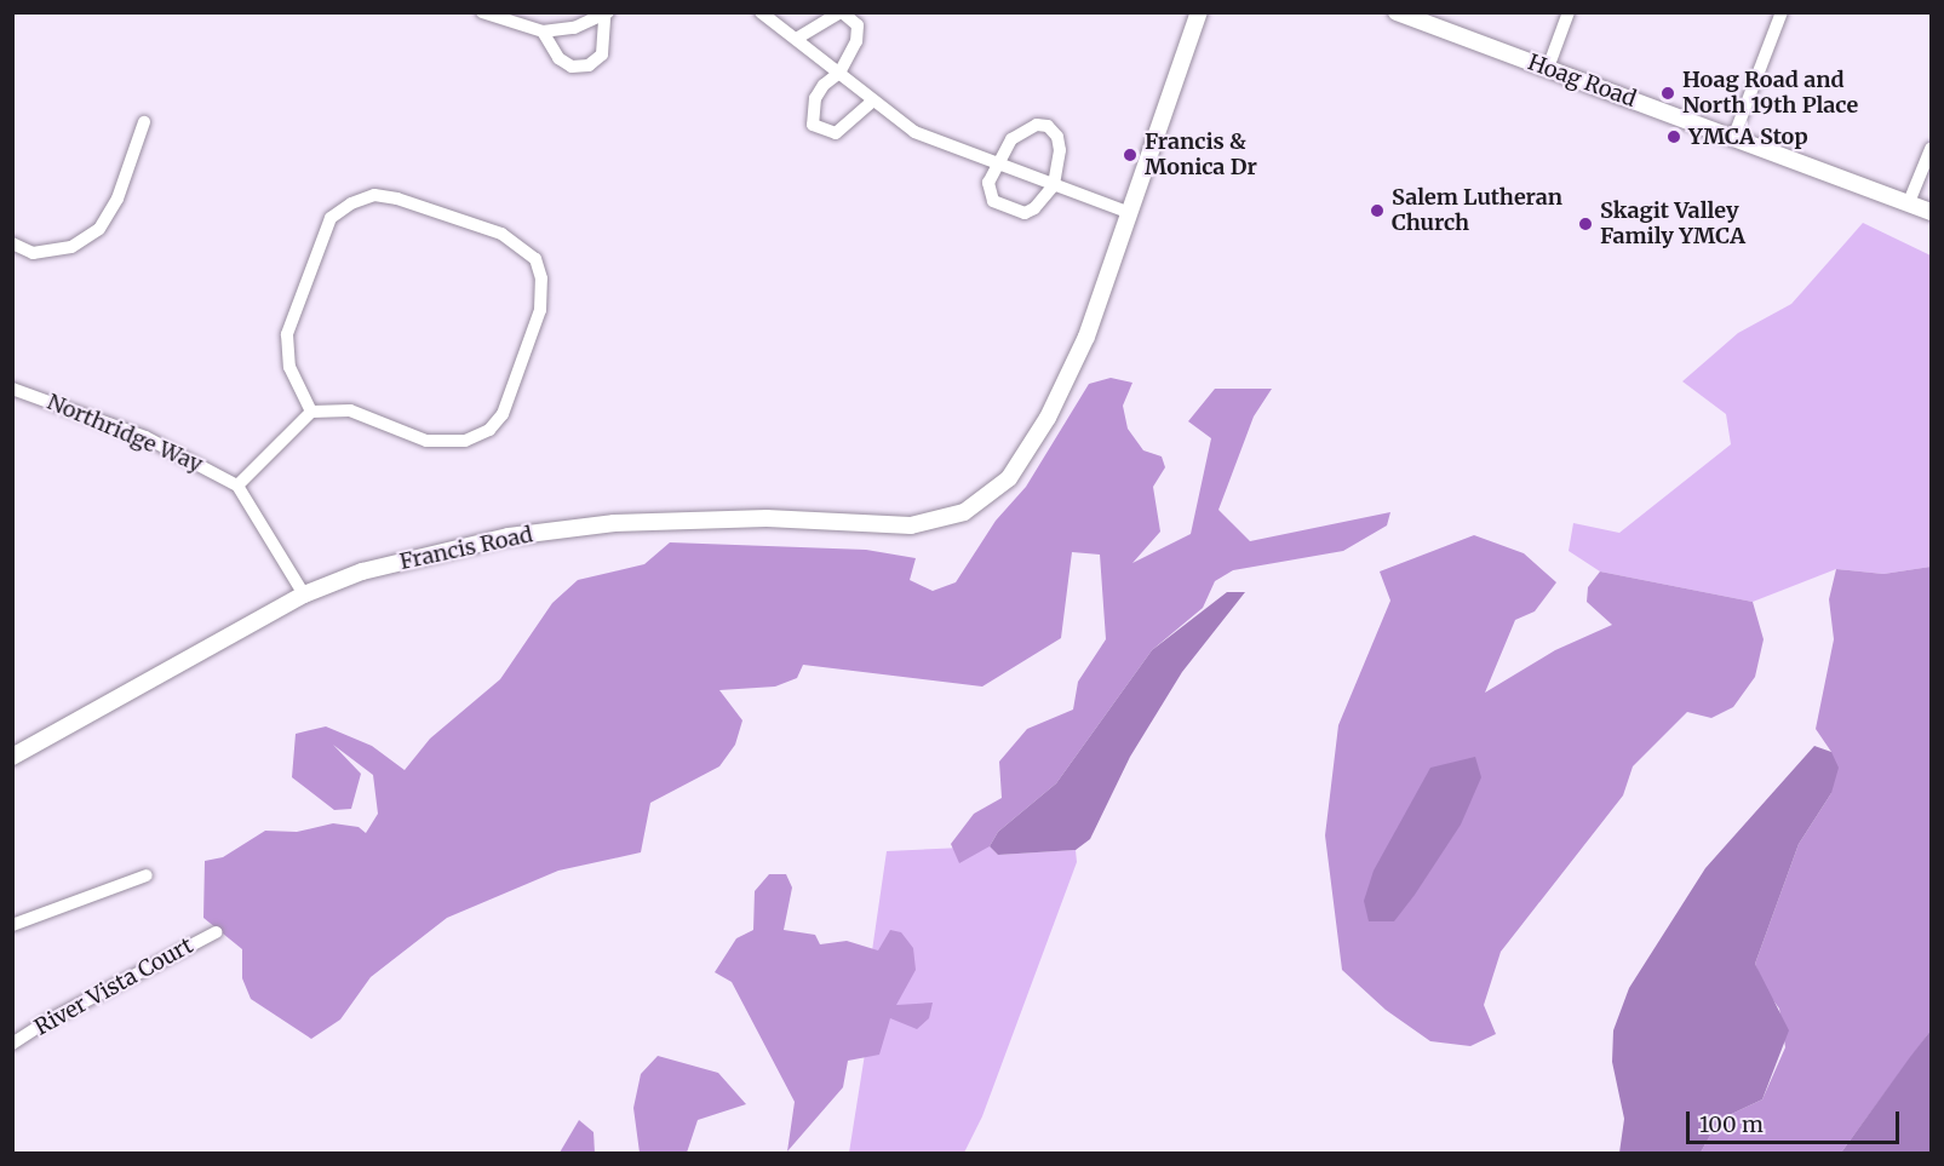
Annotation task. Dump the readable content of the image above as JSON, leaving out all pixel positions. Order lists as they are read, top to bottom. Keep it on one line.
{"streets":{"street":["Hoag Road","Northridge Way","Francis Road","River Vista Court"]},"places":["Hoag Road and North 19th Place","YMCA Stop","Francis & Monica Dr","Salem Lutheran Church","Skagit Valley Family YMCA"],"scale_bar":"100 m"}
